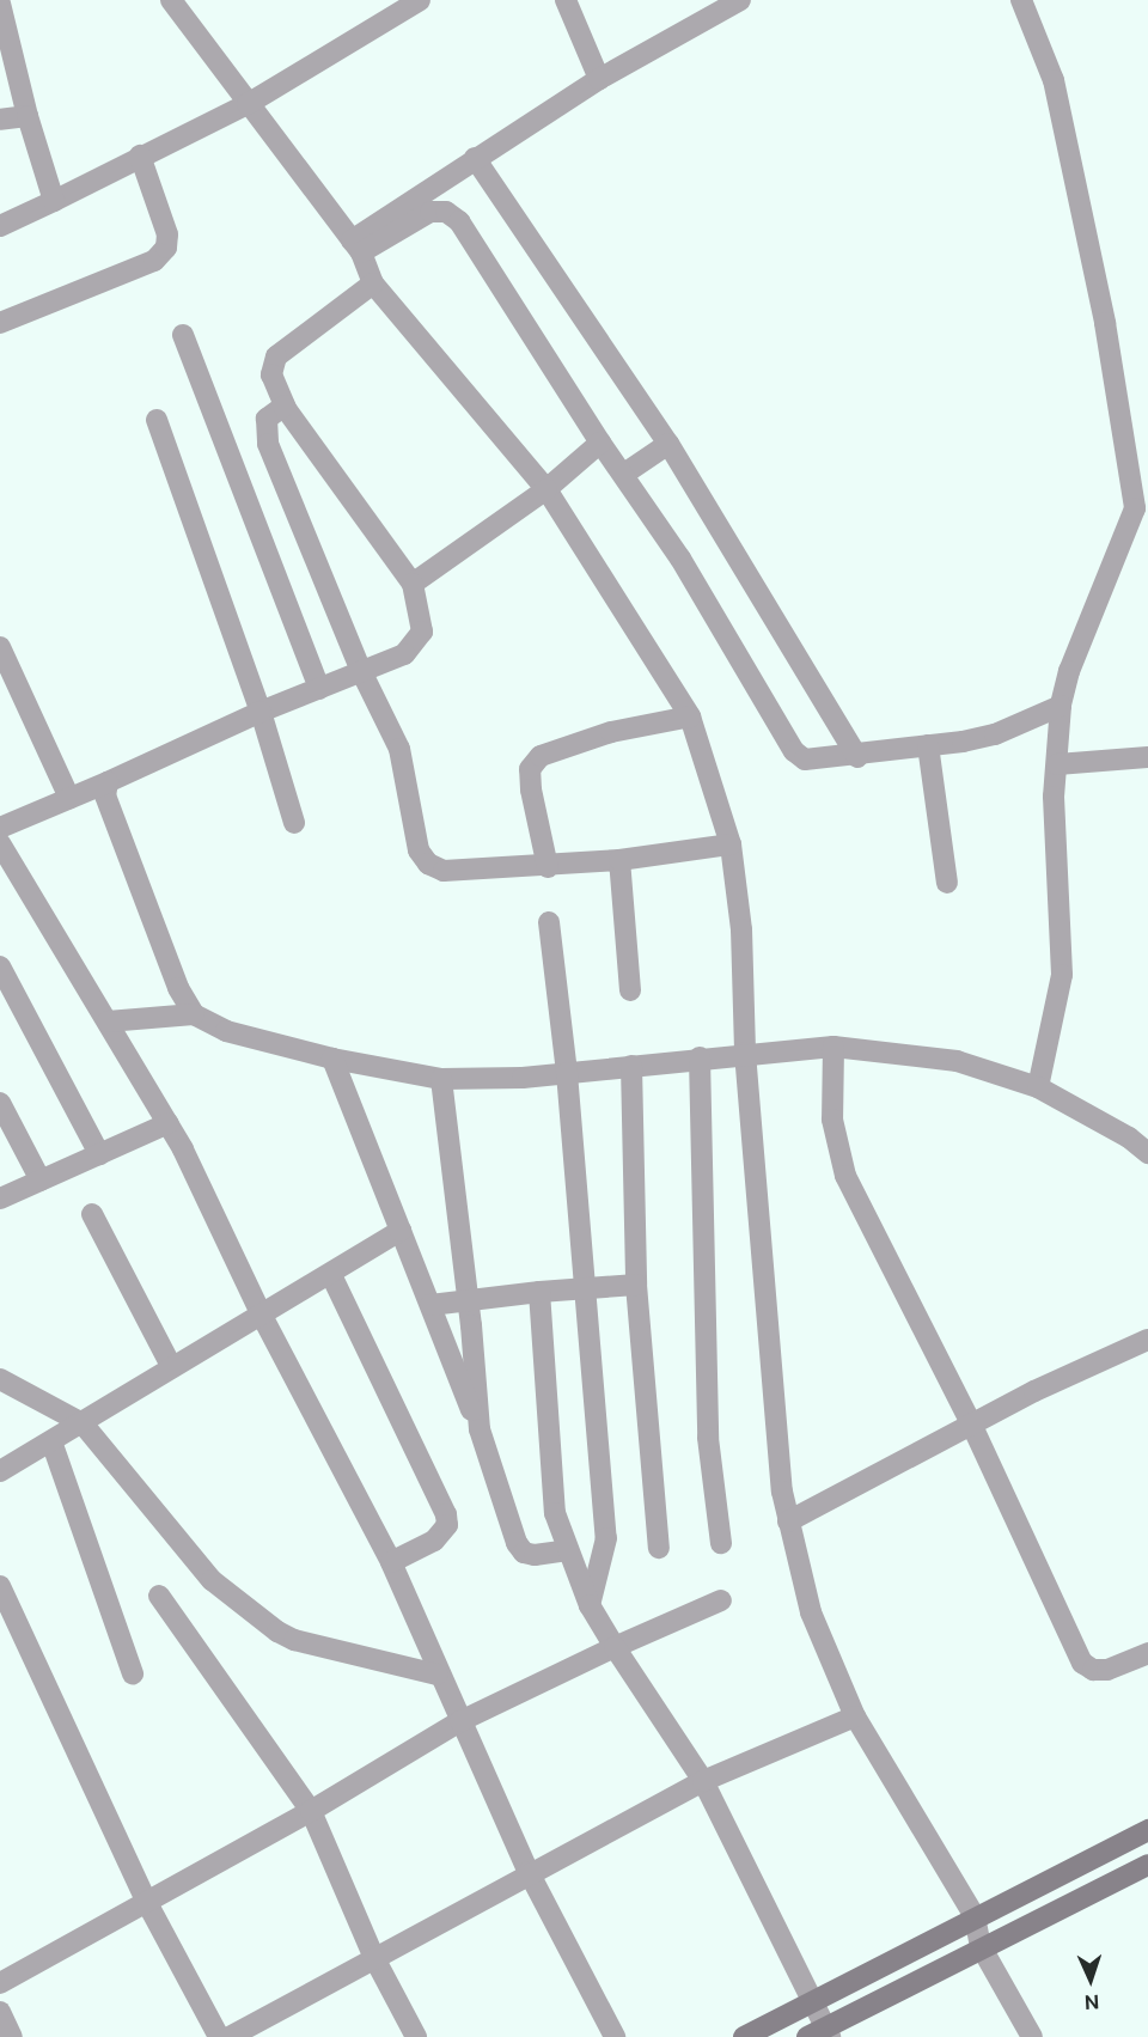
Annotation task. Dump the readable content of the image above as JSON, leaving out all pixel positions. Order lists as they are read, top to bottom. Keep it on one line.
{"north":"bottom"}
